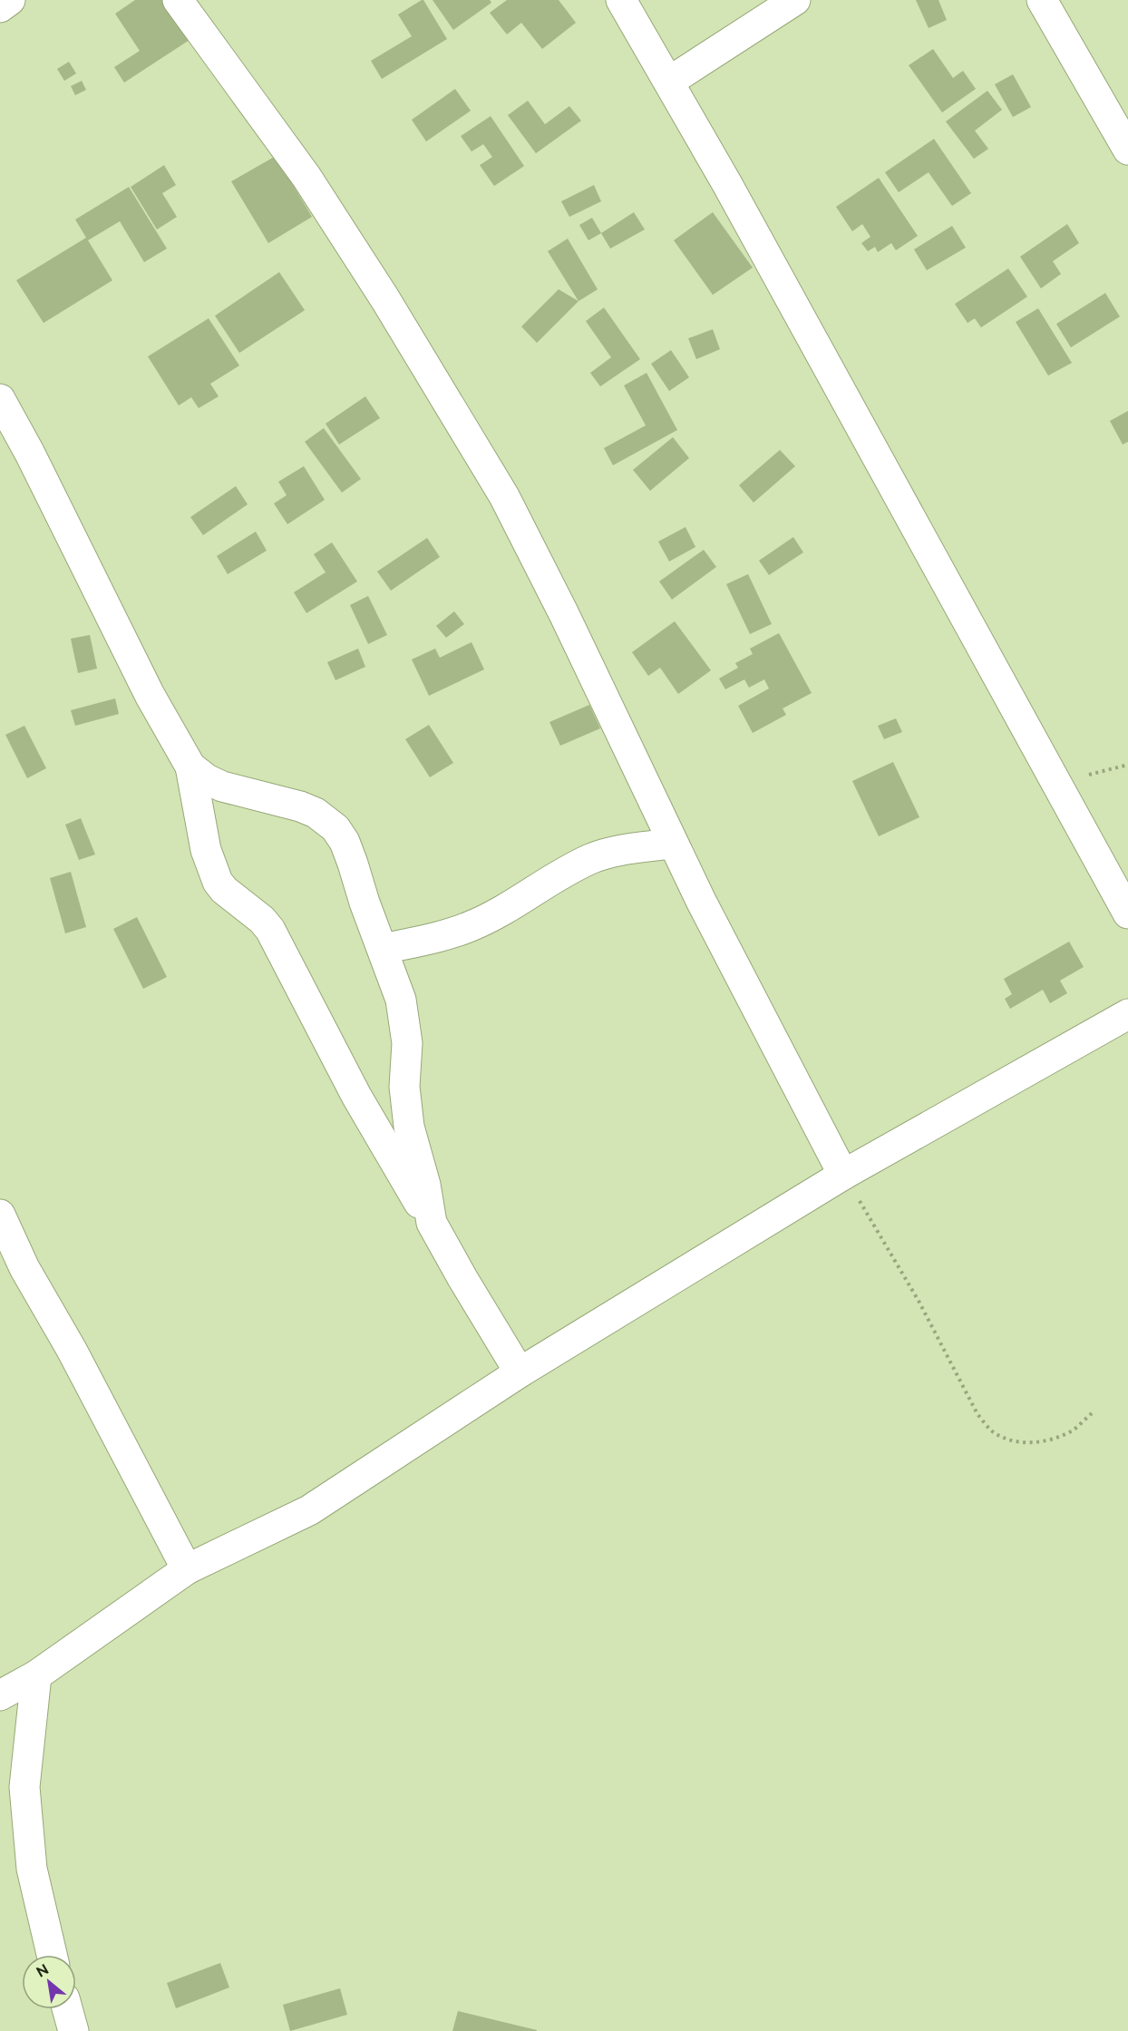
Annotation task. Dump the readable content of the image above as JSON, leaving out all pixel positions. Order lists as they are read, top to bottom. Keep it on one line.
{"north":"top left"}
